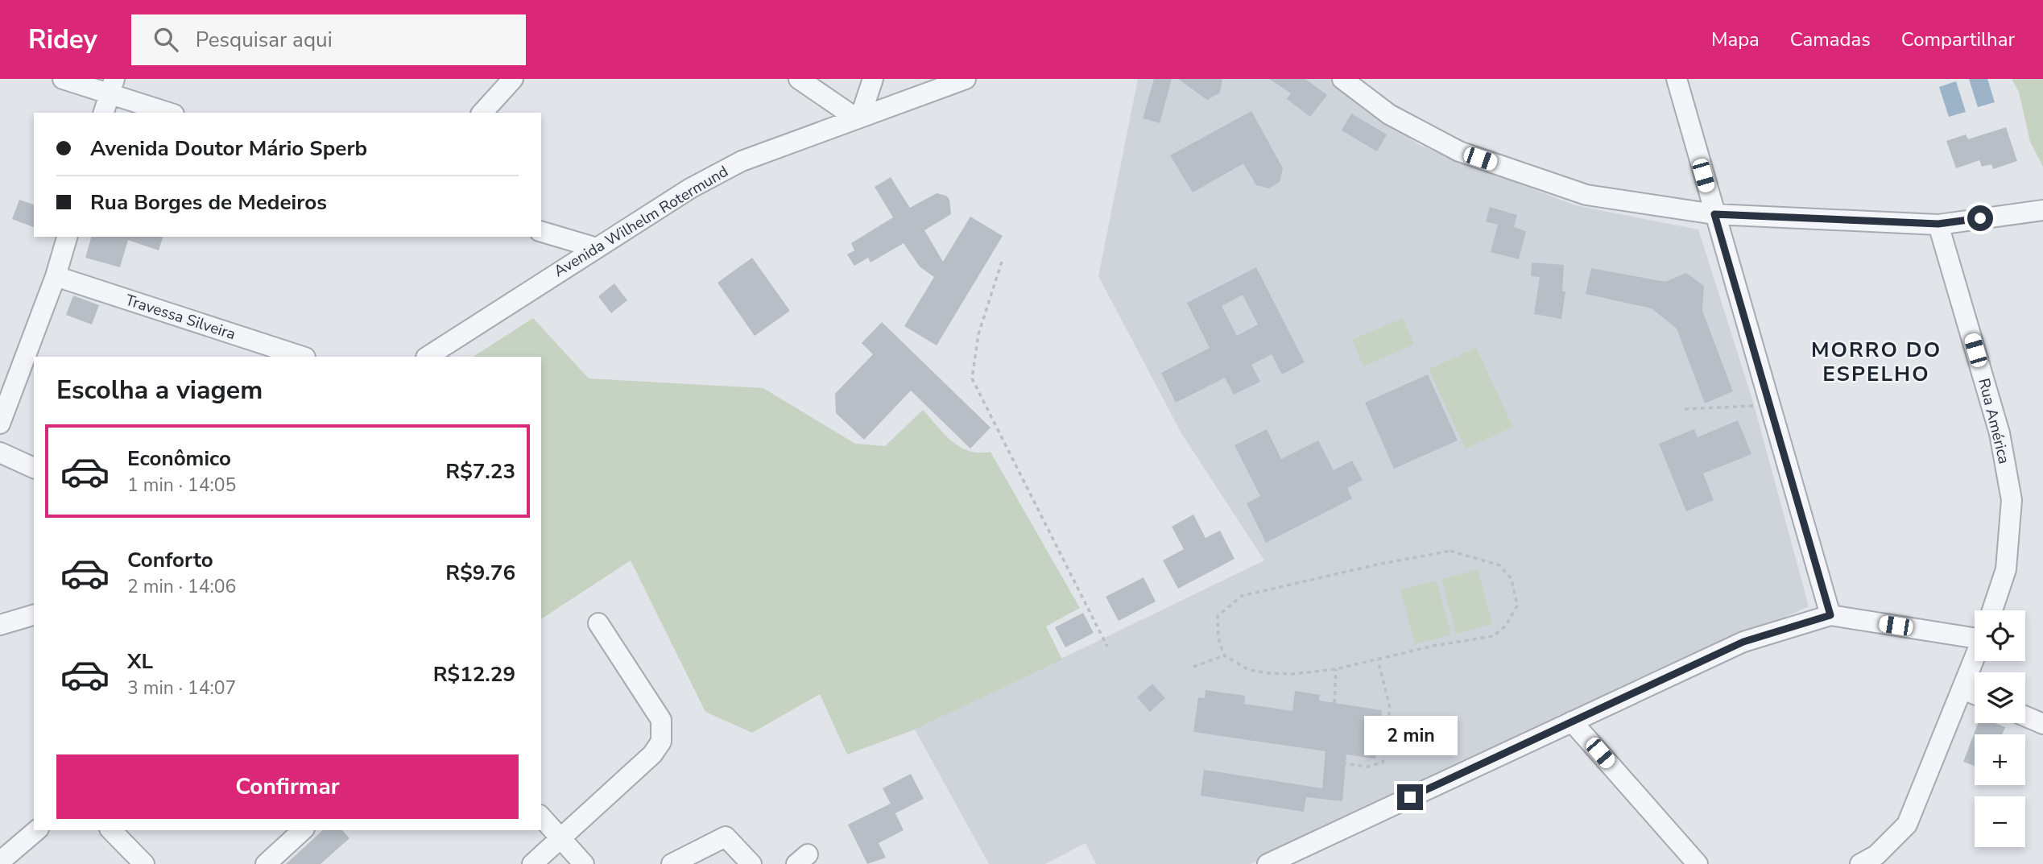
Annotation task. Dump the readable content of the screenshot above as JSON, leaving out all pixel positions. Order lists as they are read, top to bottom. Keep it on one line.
{"streets":{"street":["Avenida Wilhelm Rotermund","Travessa Silveira","Rua América"]},"districts":["MORRO DO ESPELHO"],"page":{"header":"Ridey","search":"Pesquisar aqui","nav":["Mapa","Camadas","Compartilhar"],"banner":["Avenida Doutor Mário Sperb","Rua Borges de Medeiros"],"heading":"Escolha a viagem","list":[{"name":"Econômico","note":"1 min · 14:05","value":"R$7.23"},{"name":"Conforto","note":"2 min · 14:06","value":"R$9.76"},{"name":"XL","note":"3 min · 14:07","value":"R$12.29"}],"map_buttons":["+","−"],"bubble":"2 min","buttons":"Confirmar"}}
